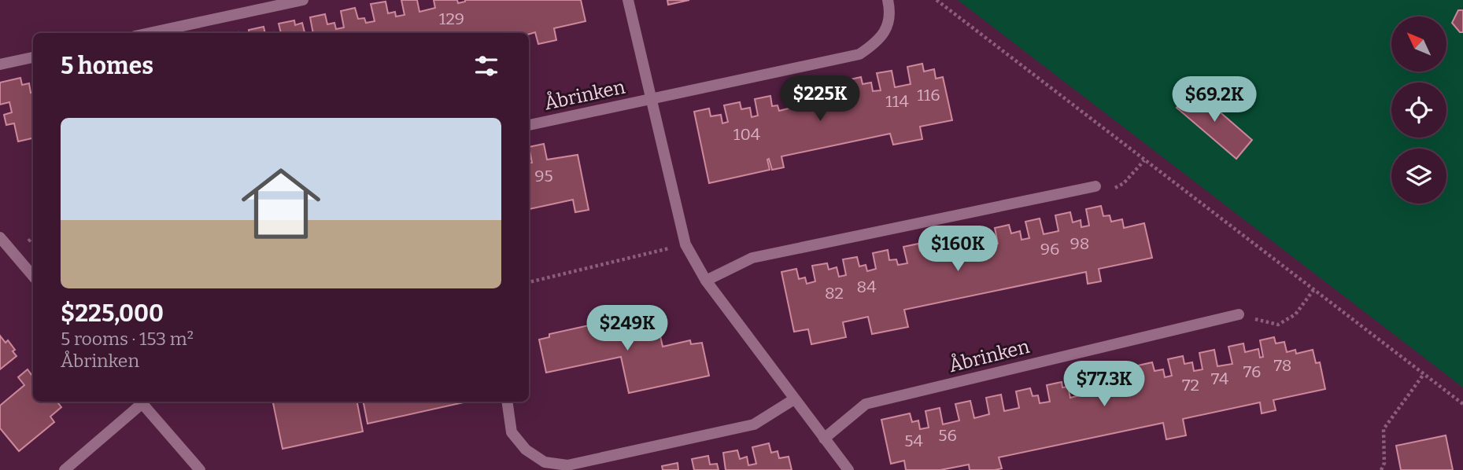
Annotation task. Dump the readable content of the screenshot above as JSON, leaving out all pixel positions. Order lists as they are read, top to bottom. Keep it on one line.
{"streets":{"street":["Åbrinken"]},"house_numbers":["129","116","114","104","95","98","96","84","82","78","76","74","72","56","54"],"north":"top left","page":{"heading":"5 homes","price":["$225K","$69.2K","$160K","$249K","$77.3K"],"list":[{"name":"$225,000","note":"5 rooms · 153 m² · Åbrinken"}]}}
